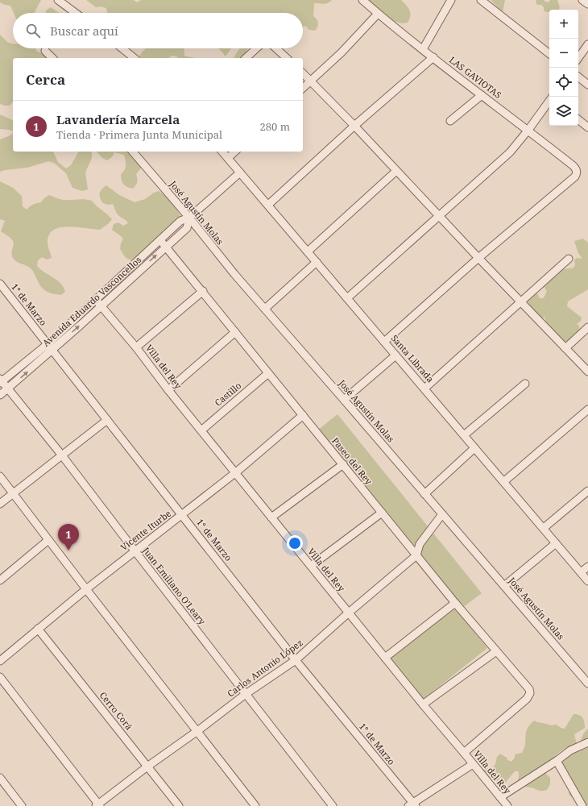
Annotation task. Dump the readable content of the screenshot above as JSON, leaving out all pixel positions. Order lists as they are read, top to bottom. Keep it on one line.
{"streets":{"street":["LAS GAVIOTAS","José Agustín Molas","Avenida Eduardo Vasconcellos","1° de Marzo","Santa Librada","Villa del Rey","Castillo","Paseo del Rey","Vicente Iturbe","Juan Emiliano O'Leary","Carlos Antonio López","Cerro Corá"]},"crossings":[["José Agustín Molas","Avenida Eduardo Vasconcellos"],["José Agustín Molas","Carlos Antonio López"],["Avenida Eduardo Vasconcellos","1° de Marzo"],["Avenida Eduardo Vasconcellos","Santa Librada"],["Avenida Eduardo Vasconcellos","Villa del Rey"],["Avenida Eduardo Vasconcellos","Paseo del Rey"],["Avenida Eduardo Vasconcellos","Juan Emiliano O'Leary"],["1° de Marzo","Vicente Iturbe"],["1° de Marzo","Carlos Antonio López"],["Villa del Rey","Castillo"],["Villa del Rey","Paseo del Rey"],["Villa del Rey","Vicente Iturbe"],["Villa del Rey","Carlos Antonio López"],["Castillo","Paseo del Rey"],["Paseo del Rey","Vicente Iturbe"],["Paseo del Rey","Carlos Antonio López"],["Vicente Iturbe","Juan Emiliano O'Leary"],["Vicente Iturbe","Cerro Corá"],["Juan Emiliano O'Leary","Carlos Antonio López"],["Carlos Antonio López","Cerro Corá"]],"page":{"map_buttons":["+","−"],"search":"Buscar aquí","heading":"Cerca","list":[{"mark":"1","name":"Lavandería Marcela","note":"Tienda · Primera Junta Municipal","value":"280 m"}],"pins":"1"}}
